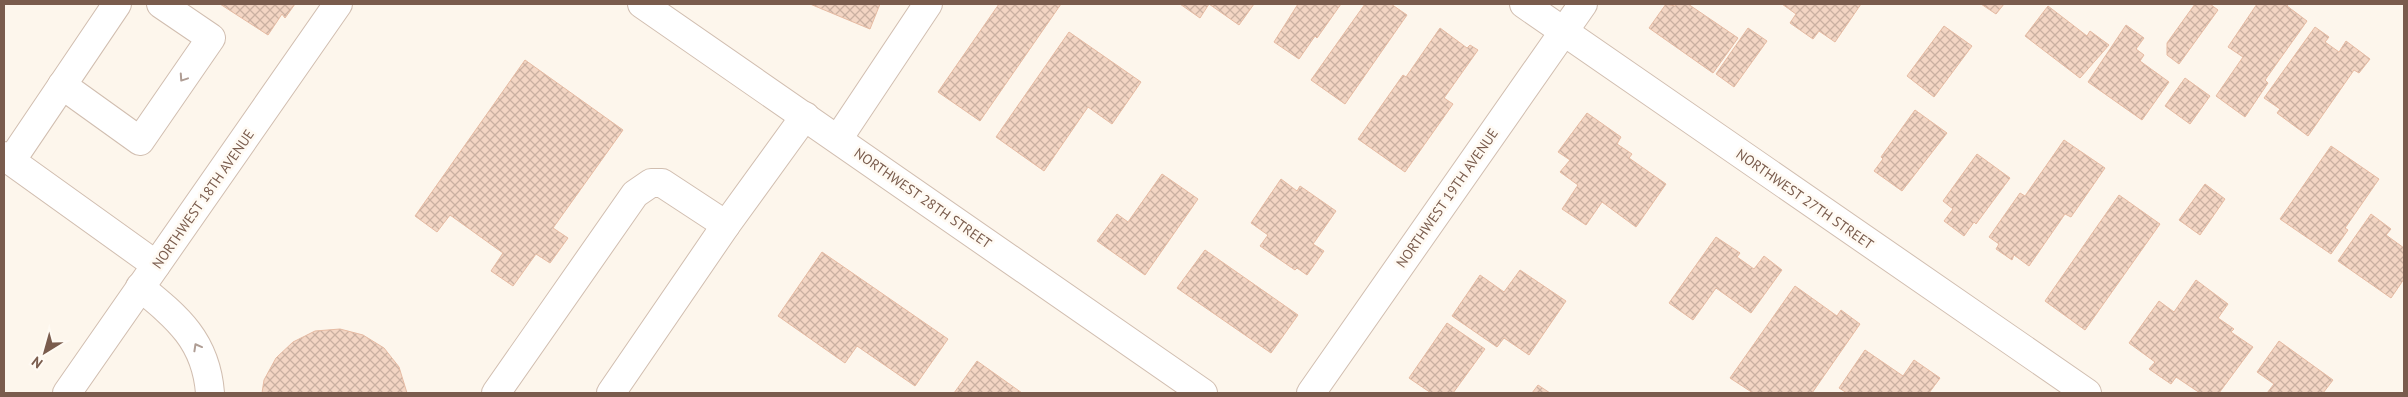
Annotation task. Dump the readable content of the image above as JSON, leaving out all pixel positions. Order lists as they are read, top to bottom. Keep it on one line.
{"streets":{"street":["NORTHWEST 28TH STREET","NORTHWEST 19TH AVENUE","NORTHWEST 18TH AVENUE","NORTHWEST 27TH STREET"]},"crossings":[["NORTHWEST 19TH AVENUE","NORTHWEST 27TH STREET"]],"north":"bottom left"}
